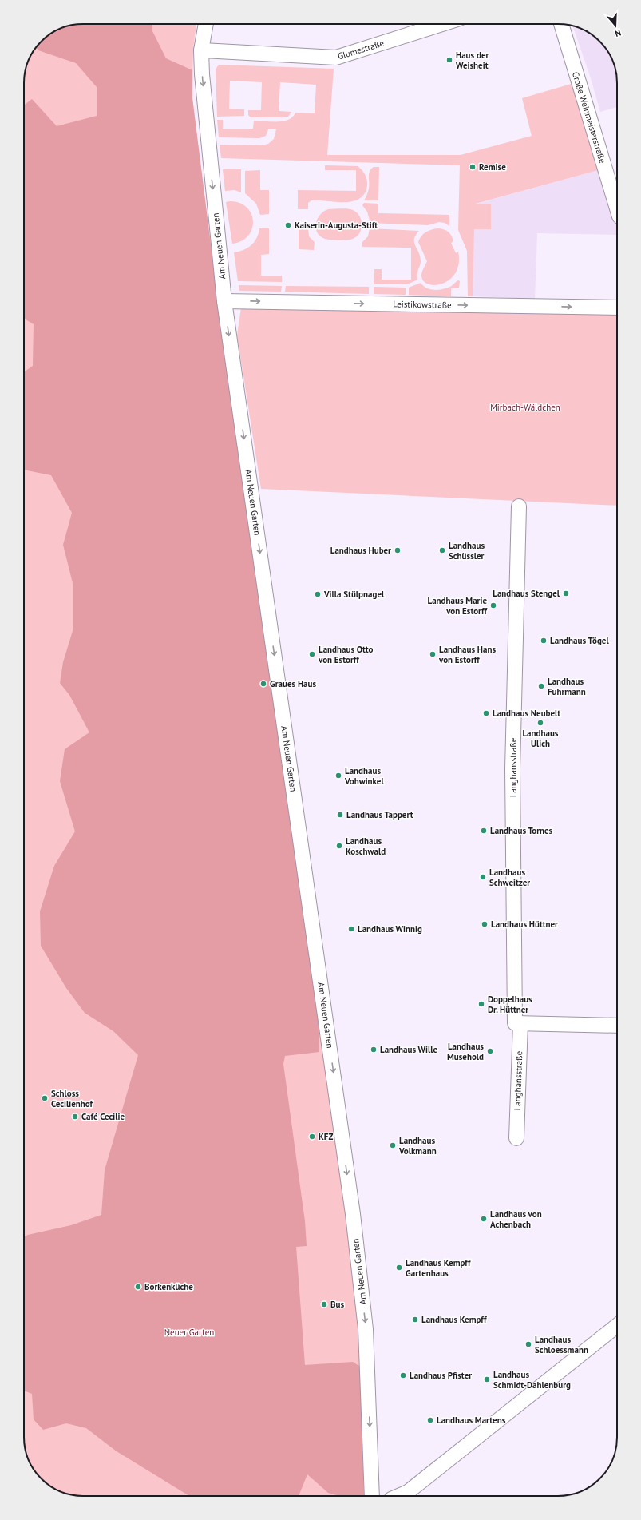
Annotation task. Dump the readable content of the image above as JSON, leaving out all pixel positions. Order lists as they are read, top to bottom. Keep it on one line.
{"streets":{"street":["Glumestraße","Große Weinmeisterstraße","Am Neuen Garten","Leistikowstraße","Langhansstraße"]},"crossings":[["Glumestraße","Am Neuen Garten"],["Am Neuen Garten","Leistikowstraße"]],"one_way":["Am Neuen Garten","Leistikowstraße"],"parks":["Mirbach-Wäldchen","Neuer Garten"],"places":["Haus der Weisheit","Remise","Kaiserin-Augusta-Stift","Landhaus Huber","Landhaus Schüssler","Landhaus Stengel","Villa Stülpnagel","Landhaus Marie von Estorff","Landhaus Tögel","Landhaus Otto von Estorff","Landhaus Hans von Estorff","Graues Haus","Landhaus Fuhrmann","Landhaus Neubelt","Landhaus Ulich","Landhaus Vohwinkel","Landhaus Tappert","Landhaus Tornes","Landhaus Koschwald","Landhaus Schweitzer","Landhaus Hüttner","Landhaus Winnig","Doppelhaus Dr. Hüttner","Landhaus Wille","Landhaus Musehold","Schloss Cecilienhof","Café Cecilie","KFZ","Landhaus Volkmann","Landhaus von Achenbach","Landhaus Kempff Gartenhaus","Borkenküche","Bus","Landhaus Kempff","Landhaus Schloessmann","Landhaus Pfister","Landhaus Schmidt-Dahlenburg","Landhaus Martens"],"north":"bottom"}
